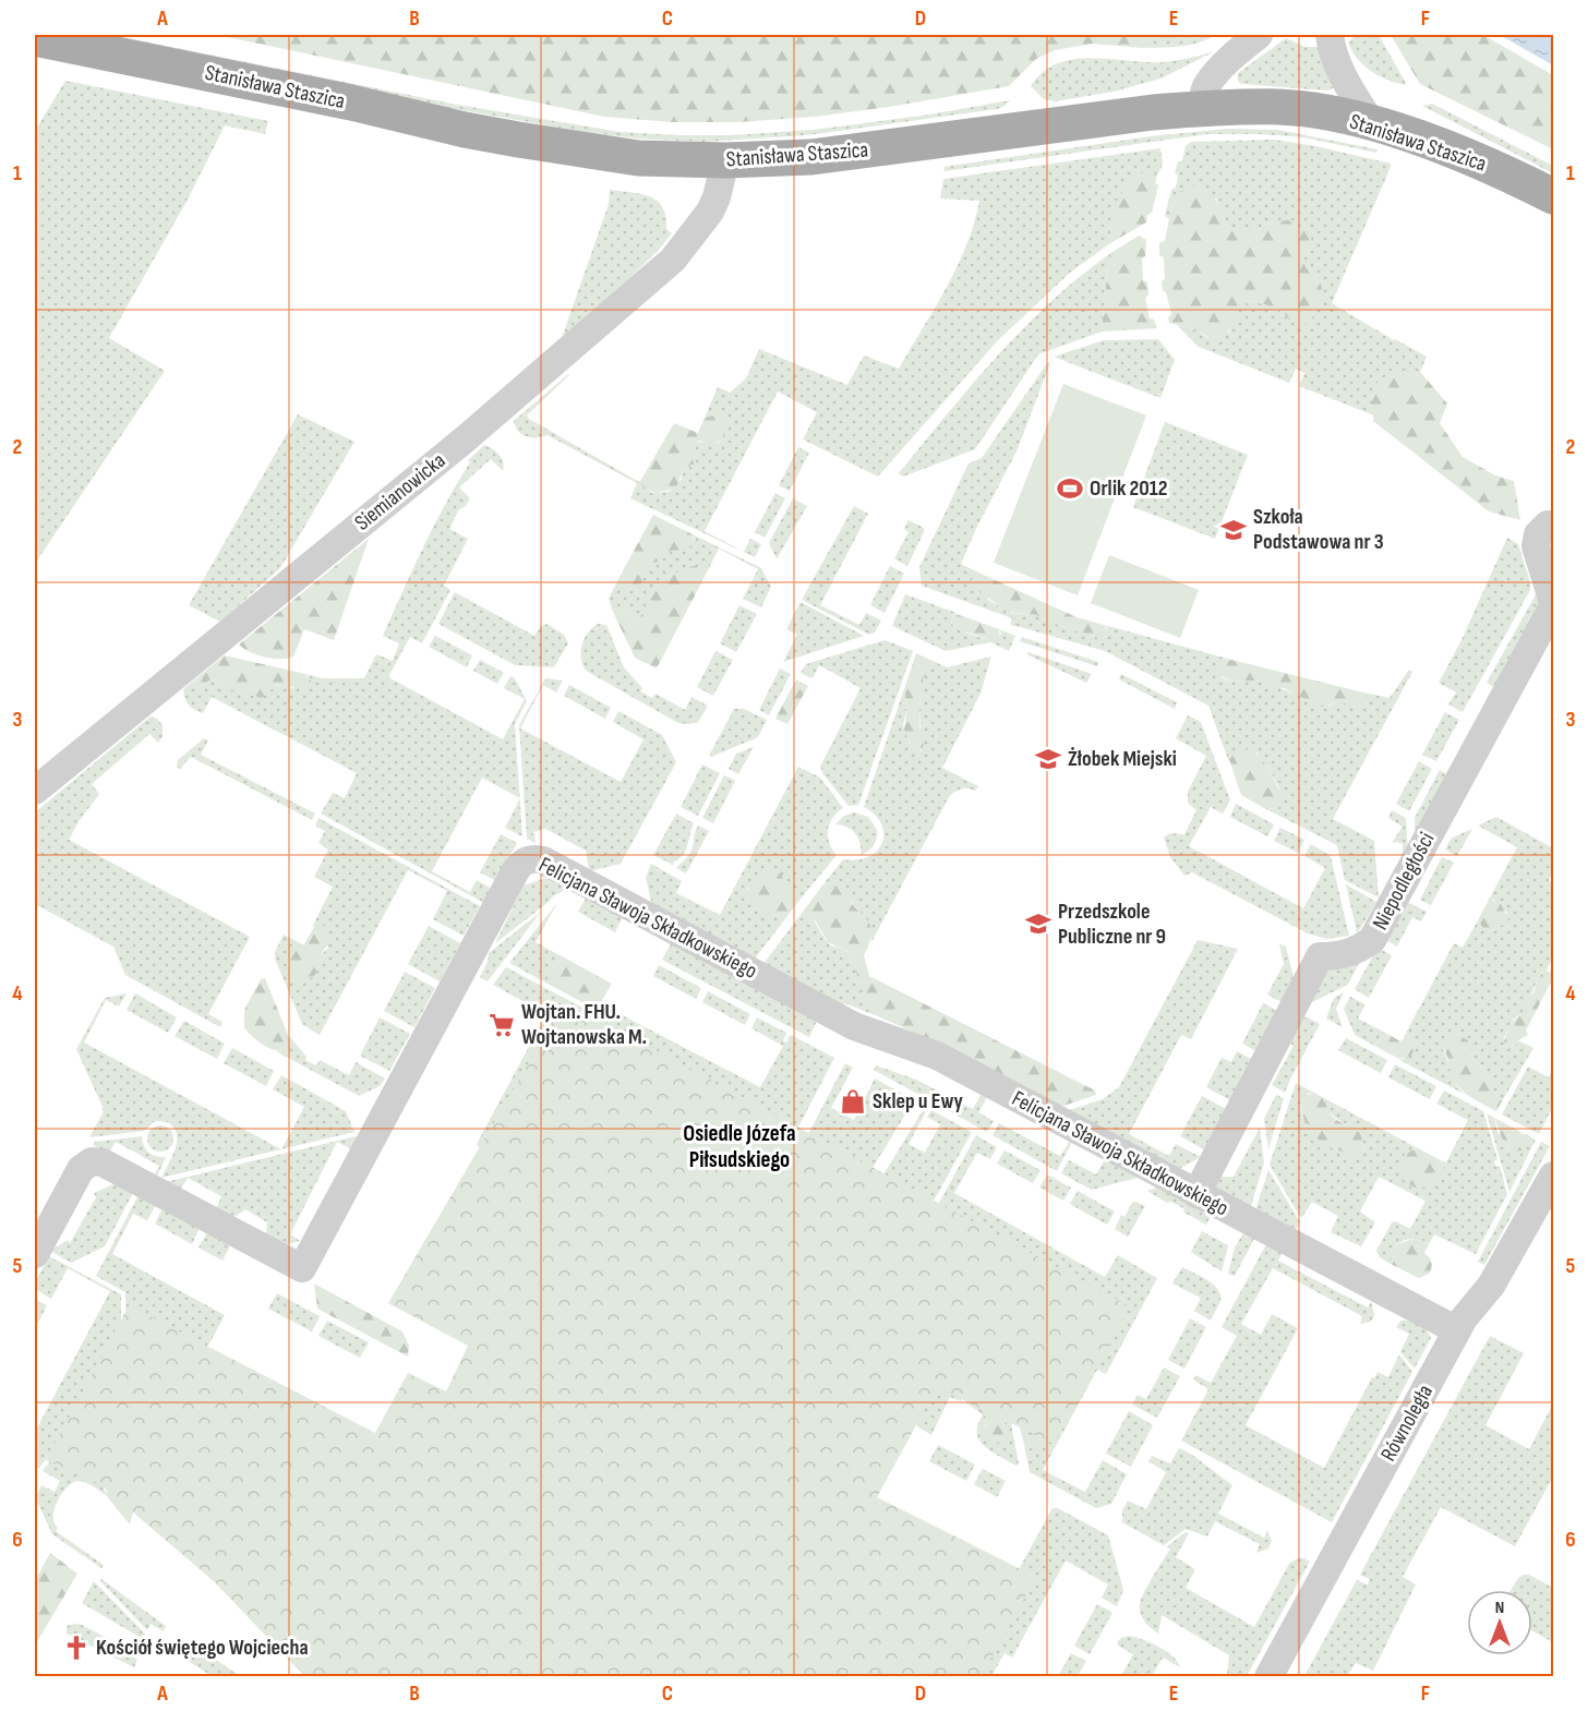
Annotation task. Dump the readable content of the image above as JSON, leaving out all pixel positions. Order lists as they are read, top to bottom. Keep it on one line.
{"streets":{"main road":["Stanisława Staszica"],"street":["Siemianowicka","Niepodległości","Felicjana Sławoja Składkowskiego","Równoległa"]},"crossings":[["Stanisława Staszica","Siemianowicka"],["Niepodległości","Felicjana Sławoja Składkowskiego"],["Felicjana Sławoja Składkowskiego","Równoległa"]],"districts":["Osiedle Józefa Piłsudskiego"],"places":{"sports":["Orlik 2012"],"school or university":["Szkoła Podstawowa nr 3","Żłobek Miejski","Przedszkole Publiczne nr 9"],"supermarket":["Wojtan. FHU. Wojtanowska M."],"shop":["Sklep u Ewy"],"church":["Kościół świętego Wojciecha"]},"north":"top","grid":{"columns":["A","B","C","D","E","F"],"rows":["1","2","3","4","5","6"]}}
